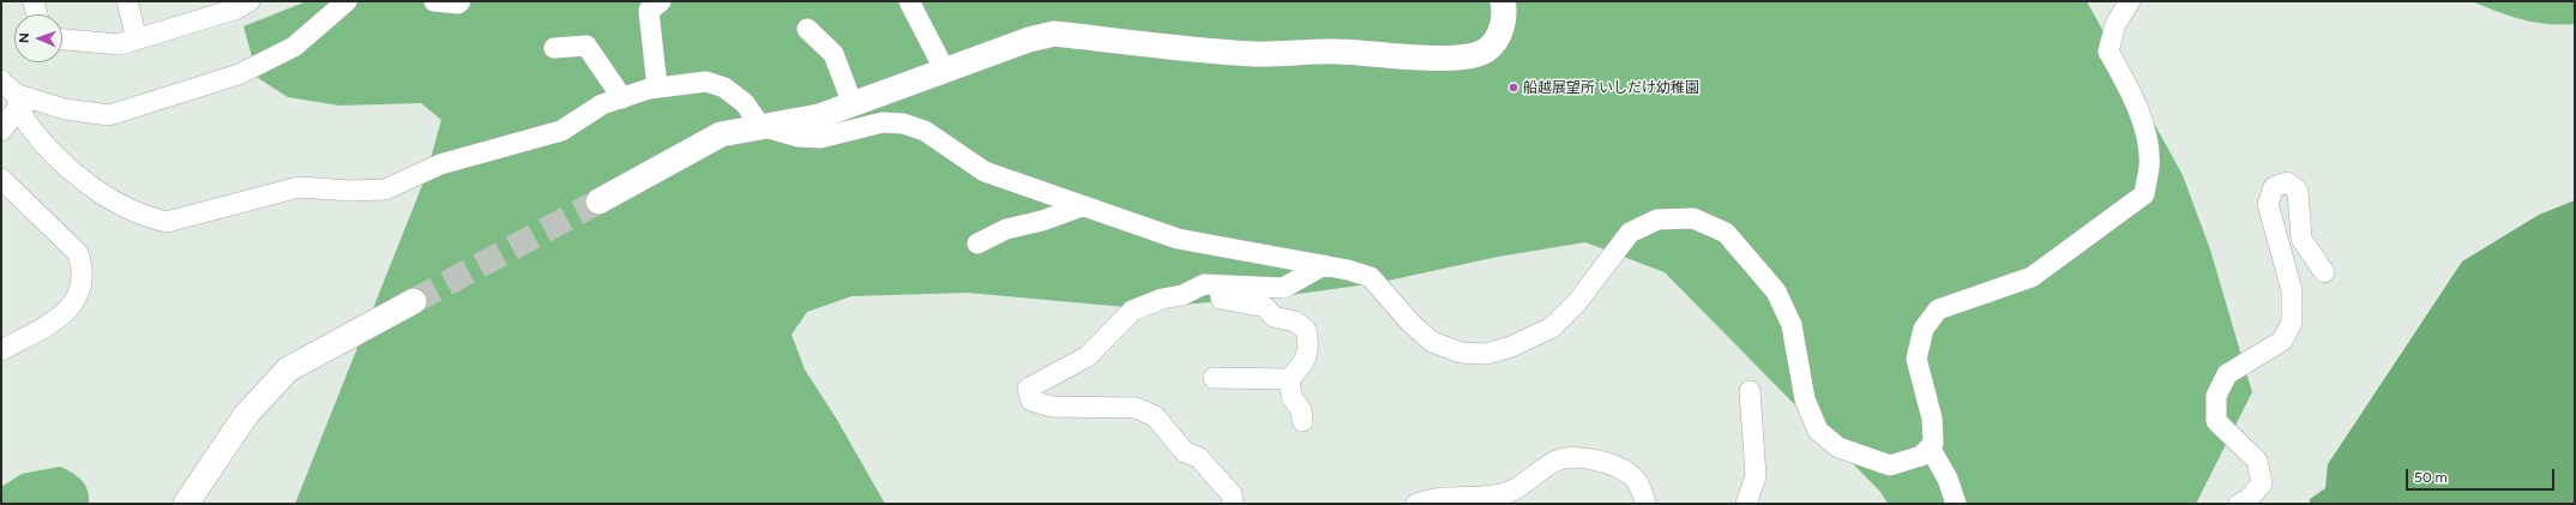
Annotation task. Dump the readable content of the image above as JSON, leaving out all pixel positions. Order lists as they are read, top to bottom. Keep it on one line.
{"places":["船越展望所 いしだけ幼稚園"],"scale_bar":"50 m","north":"left"}
